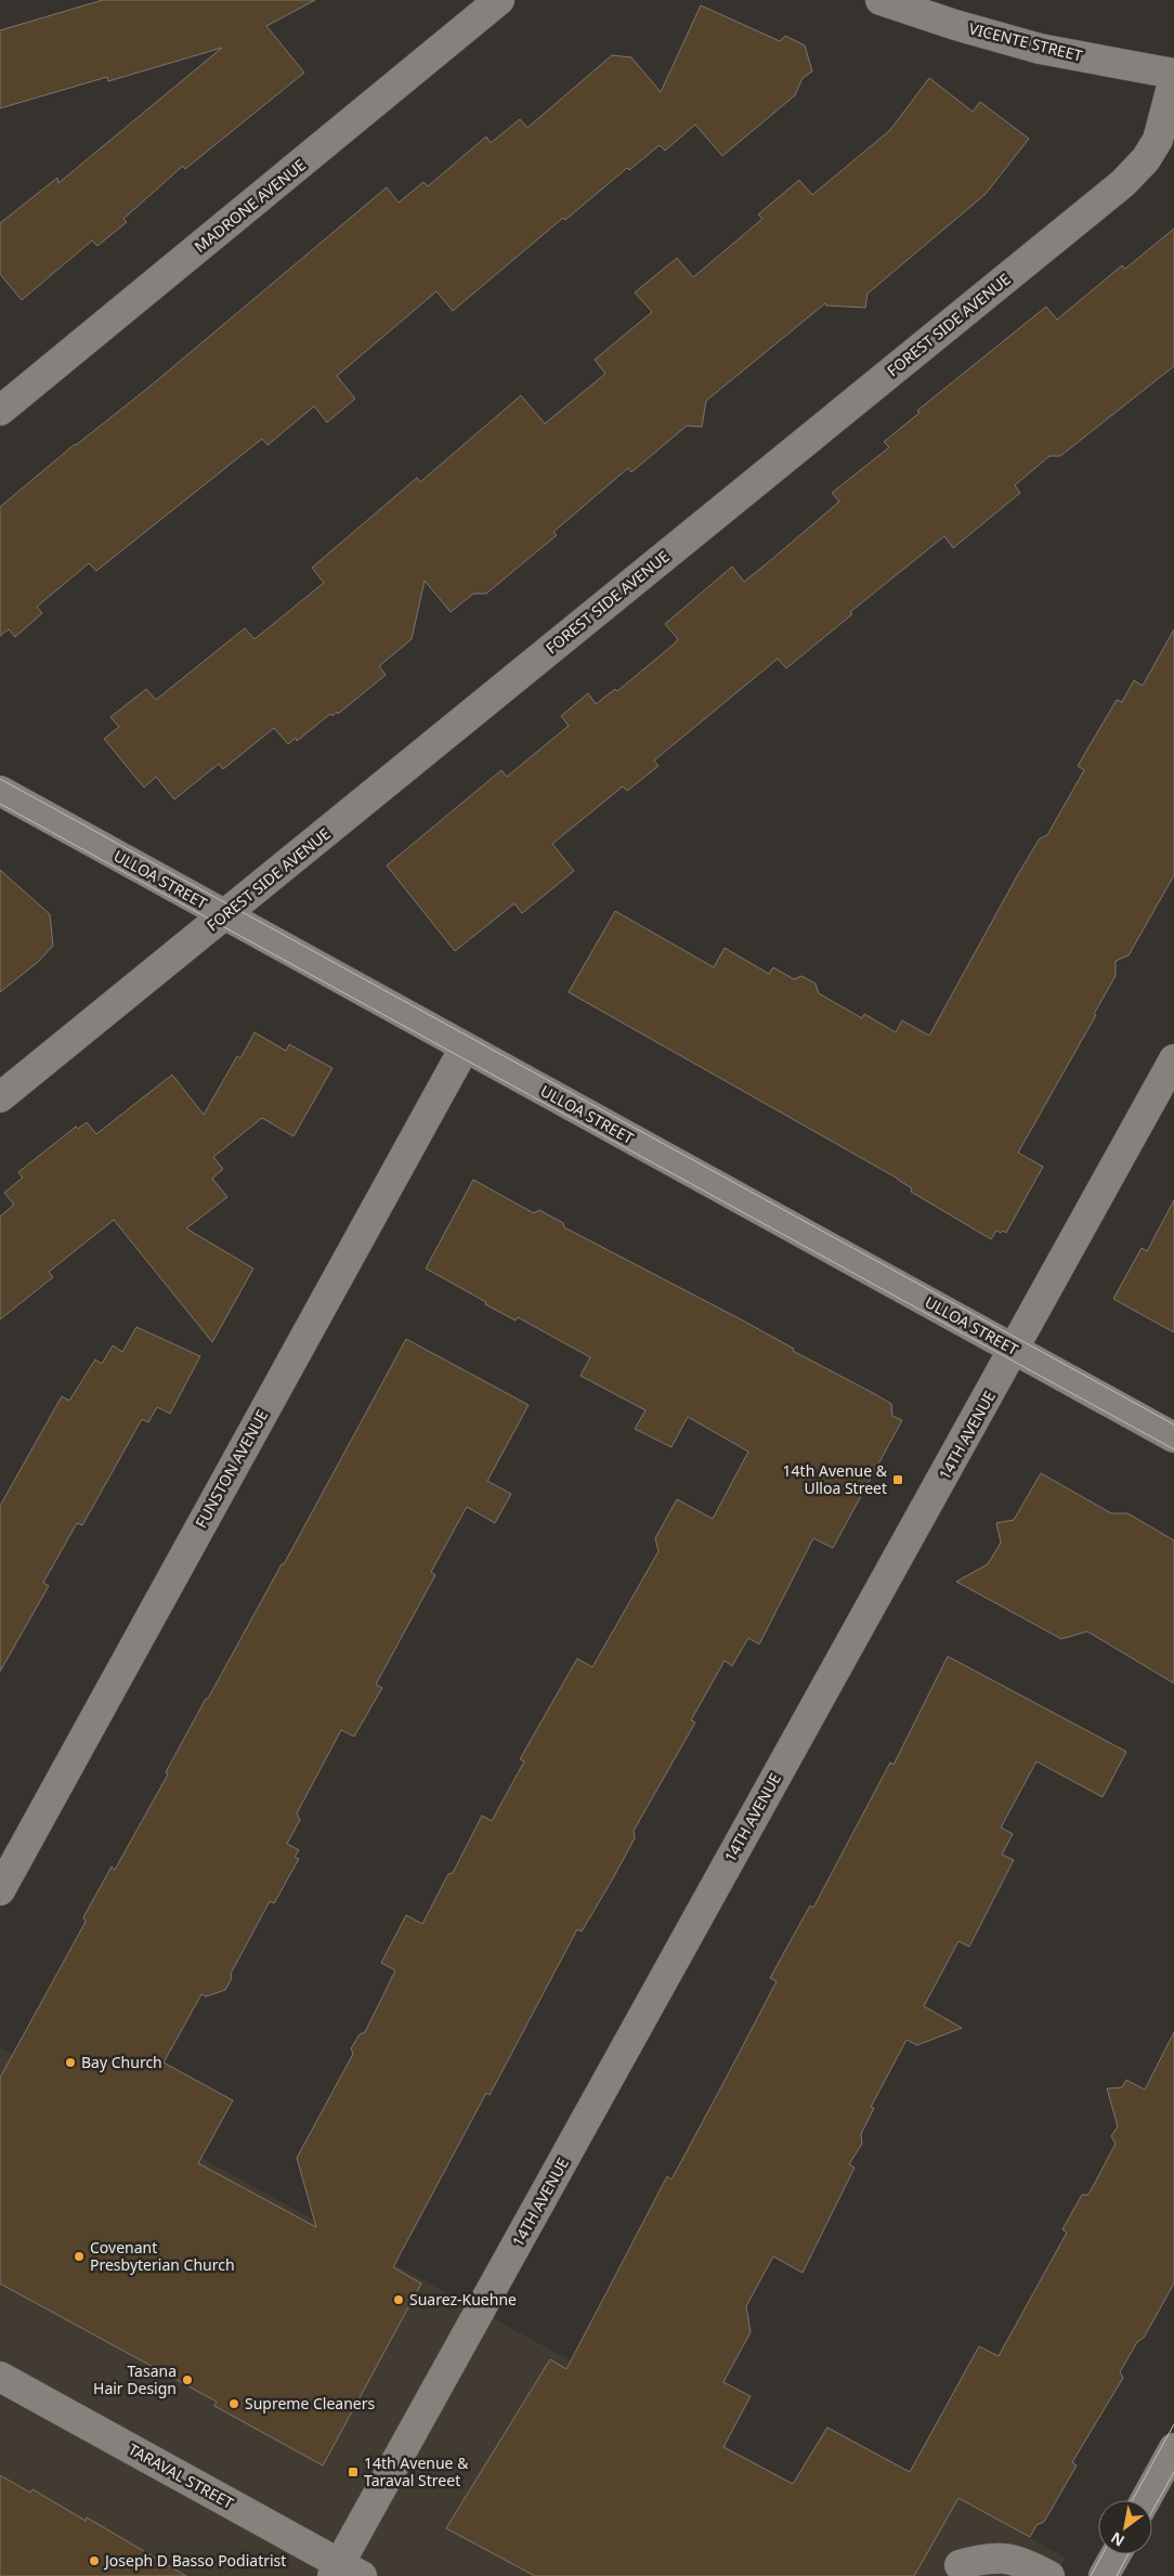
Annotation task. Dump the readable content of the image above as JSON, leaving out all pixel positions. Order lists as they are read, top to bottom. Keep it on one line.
{"streets":{"street":["VICENTE STREET","MADRONE AVENUE","FOREST SIDE AVENUE","ULLOA STREET","14TH AVENUE","FUNSTON AVENUE","TARAVAL STREET"]},"crossings":[["VICENTE STREET","FOREST SIDE AVENUE"],["FOREST SIDE AVENUE","ULLOA STREET"],["ULLOA STREET","14TH AVENUE"],["ULLOA STREET","FUNSTON AVENUE"],["14TH AVENUE","TARAVAL STREET"]],"places":{"transit":["14th Avenue & Ulloa Street","14th Avenue & Taraval Street"],"other":["Bay Church","Covenant Presbyterian Church","Suarez-Kuehne","Tasana Hair Design","Supreme Cleaners","Joseph D Basso Podiatrist"]},"north":"bottom left"}
